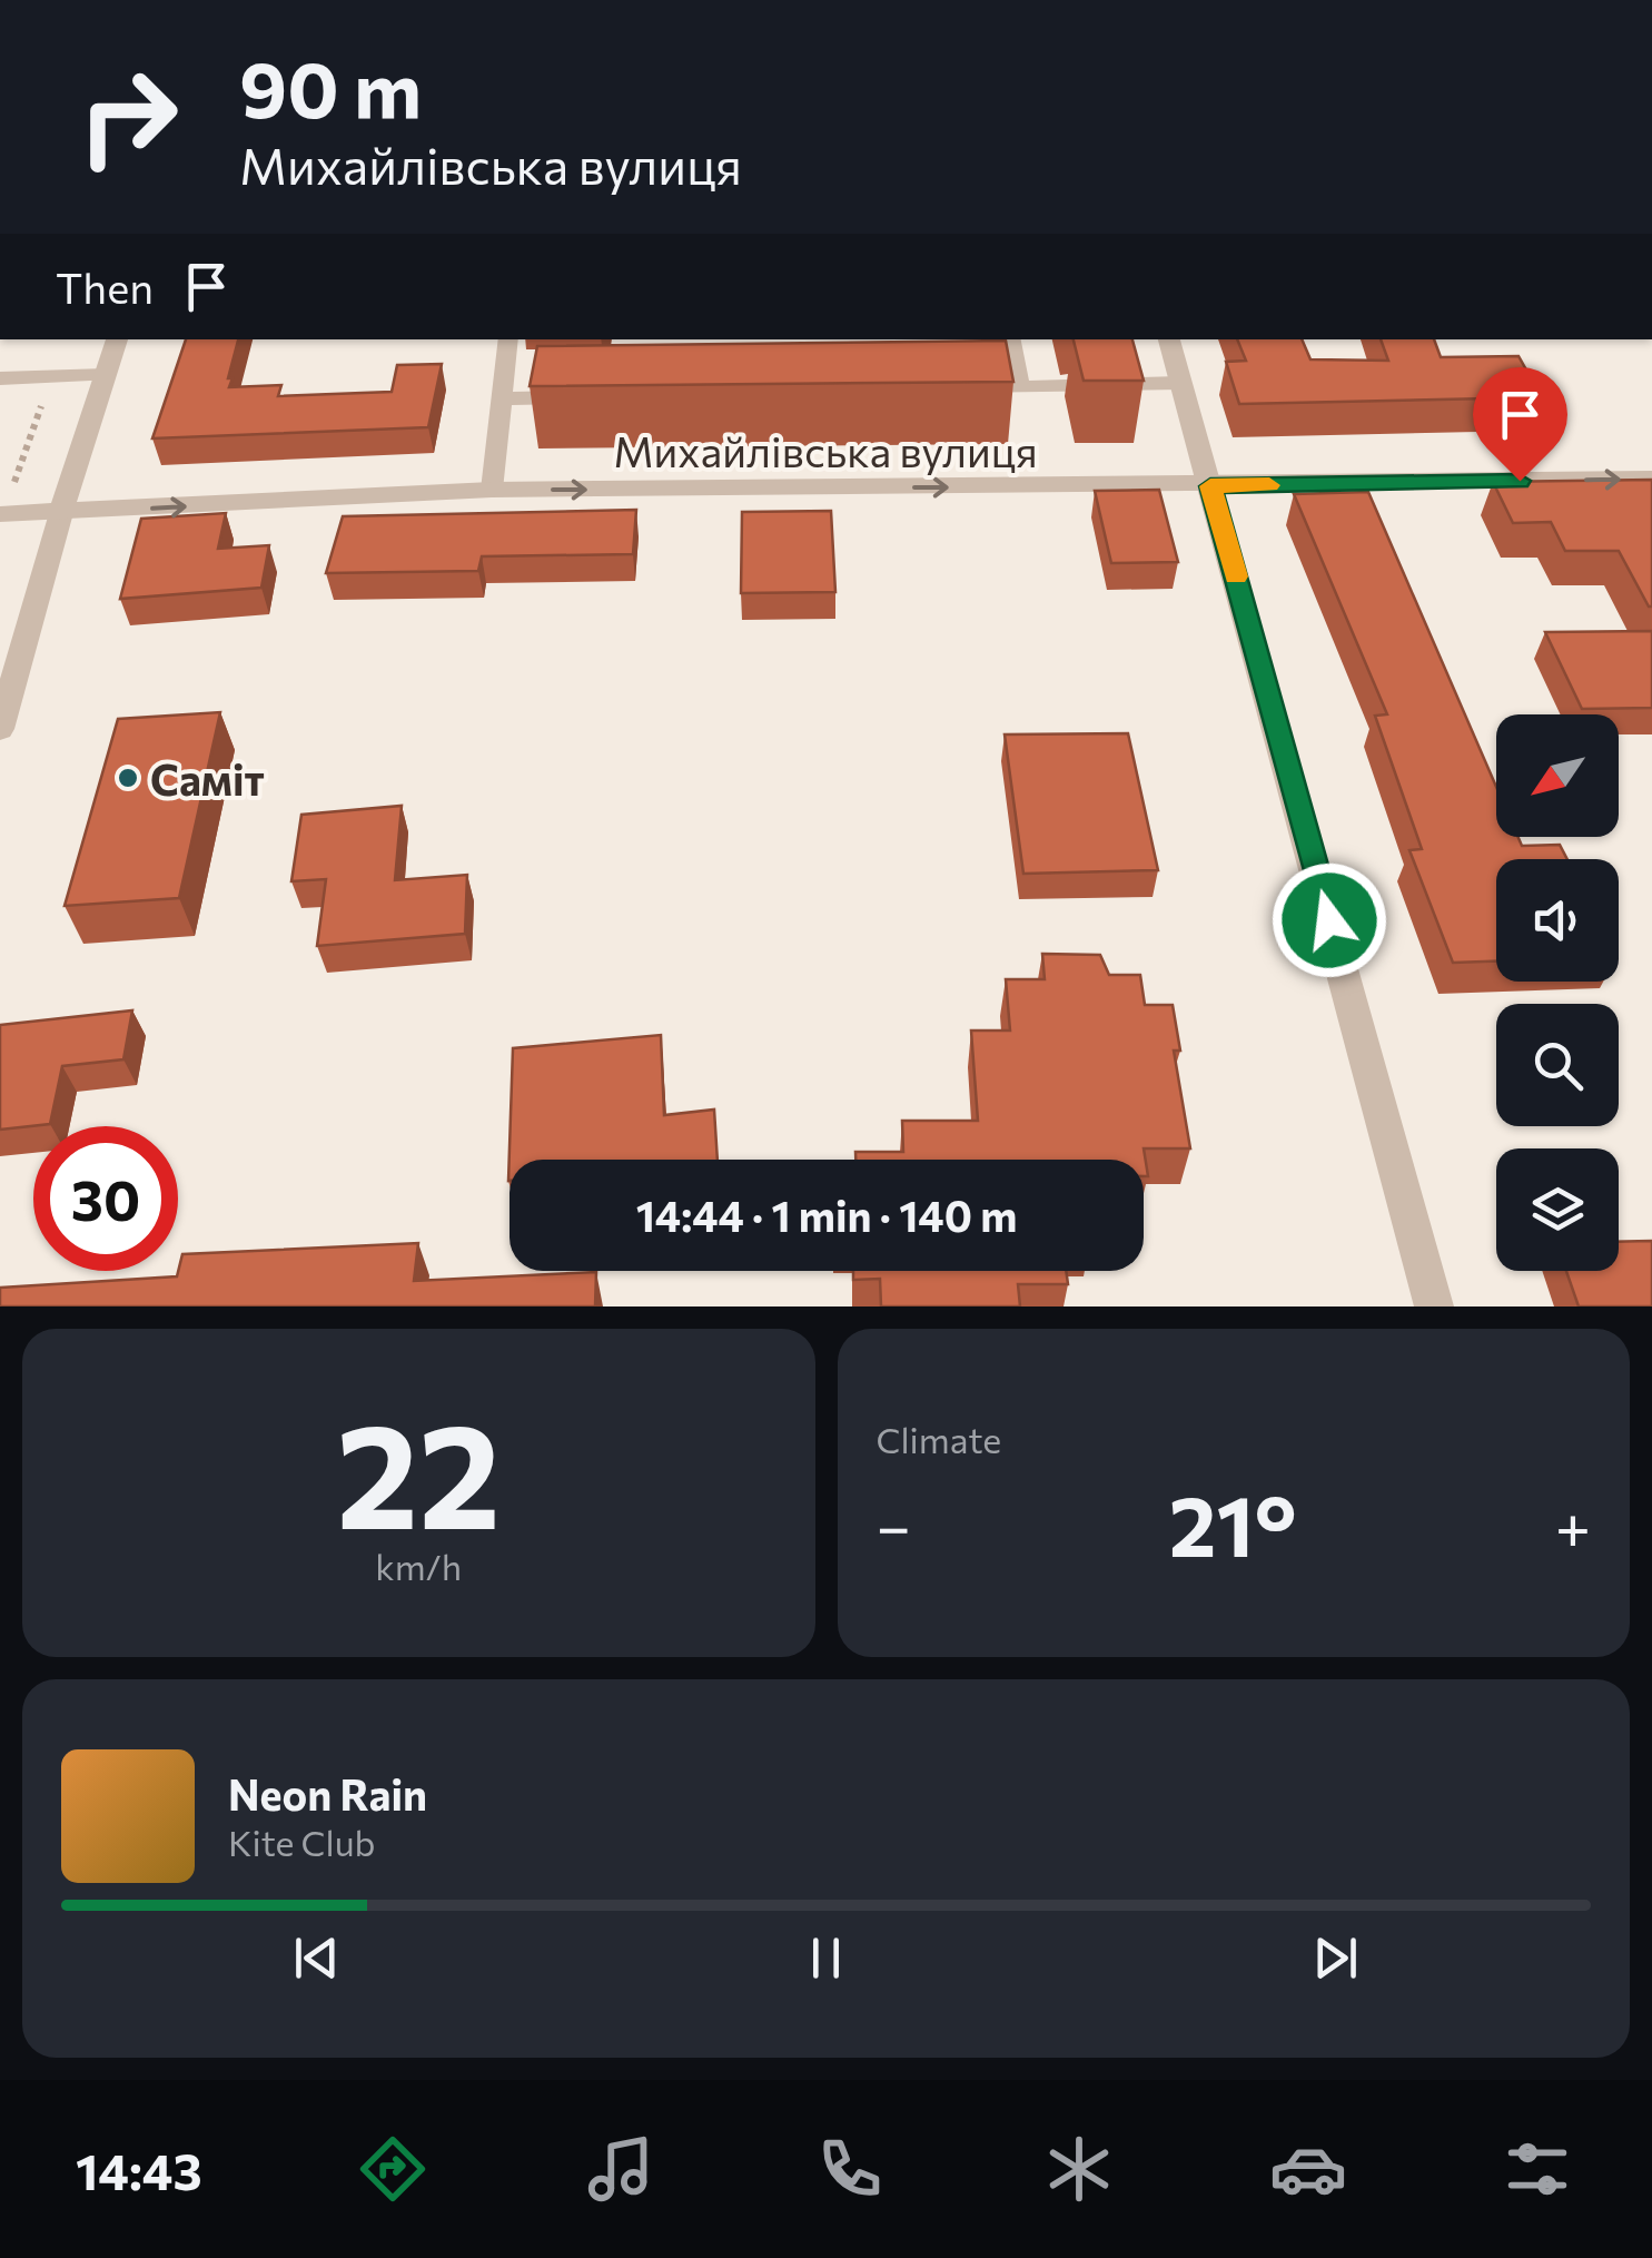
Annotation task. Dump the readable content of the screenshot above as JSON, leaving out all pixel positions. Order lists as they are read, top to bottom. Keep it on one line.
{"streets":{"street":["Михайлівська вулиця"]},"one_way":["Михайлівська вулиця"],"places":["Саміт"],"north":"bottom left","page":{"turn":["90 m","Михайлівська вулиця"],"then":"Then","limit":"30","trip":"14:44 · 1 min · 140 m","tile":[["22","km/h"],"Climate"],"heat":["−","21°","+"],"song":["Neon Rain","Kite Club"],"tabs":"14:43"}}
